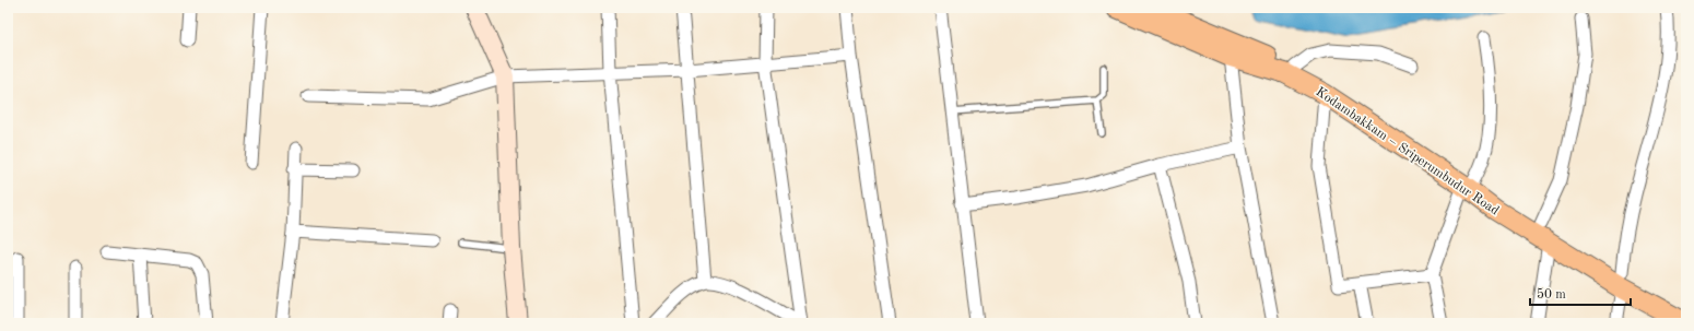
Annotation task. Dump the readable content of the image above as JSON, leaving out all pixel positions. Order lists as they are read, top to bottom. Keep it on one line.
{"streets":{"main road":["Kodambakkam – Sriperumbudur Road"]},"scale_bar":"50 m"}
